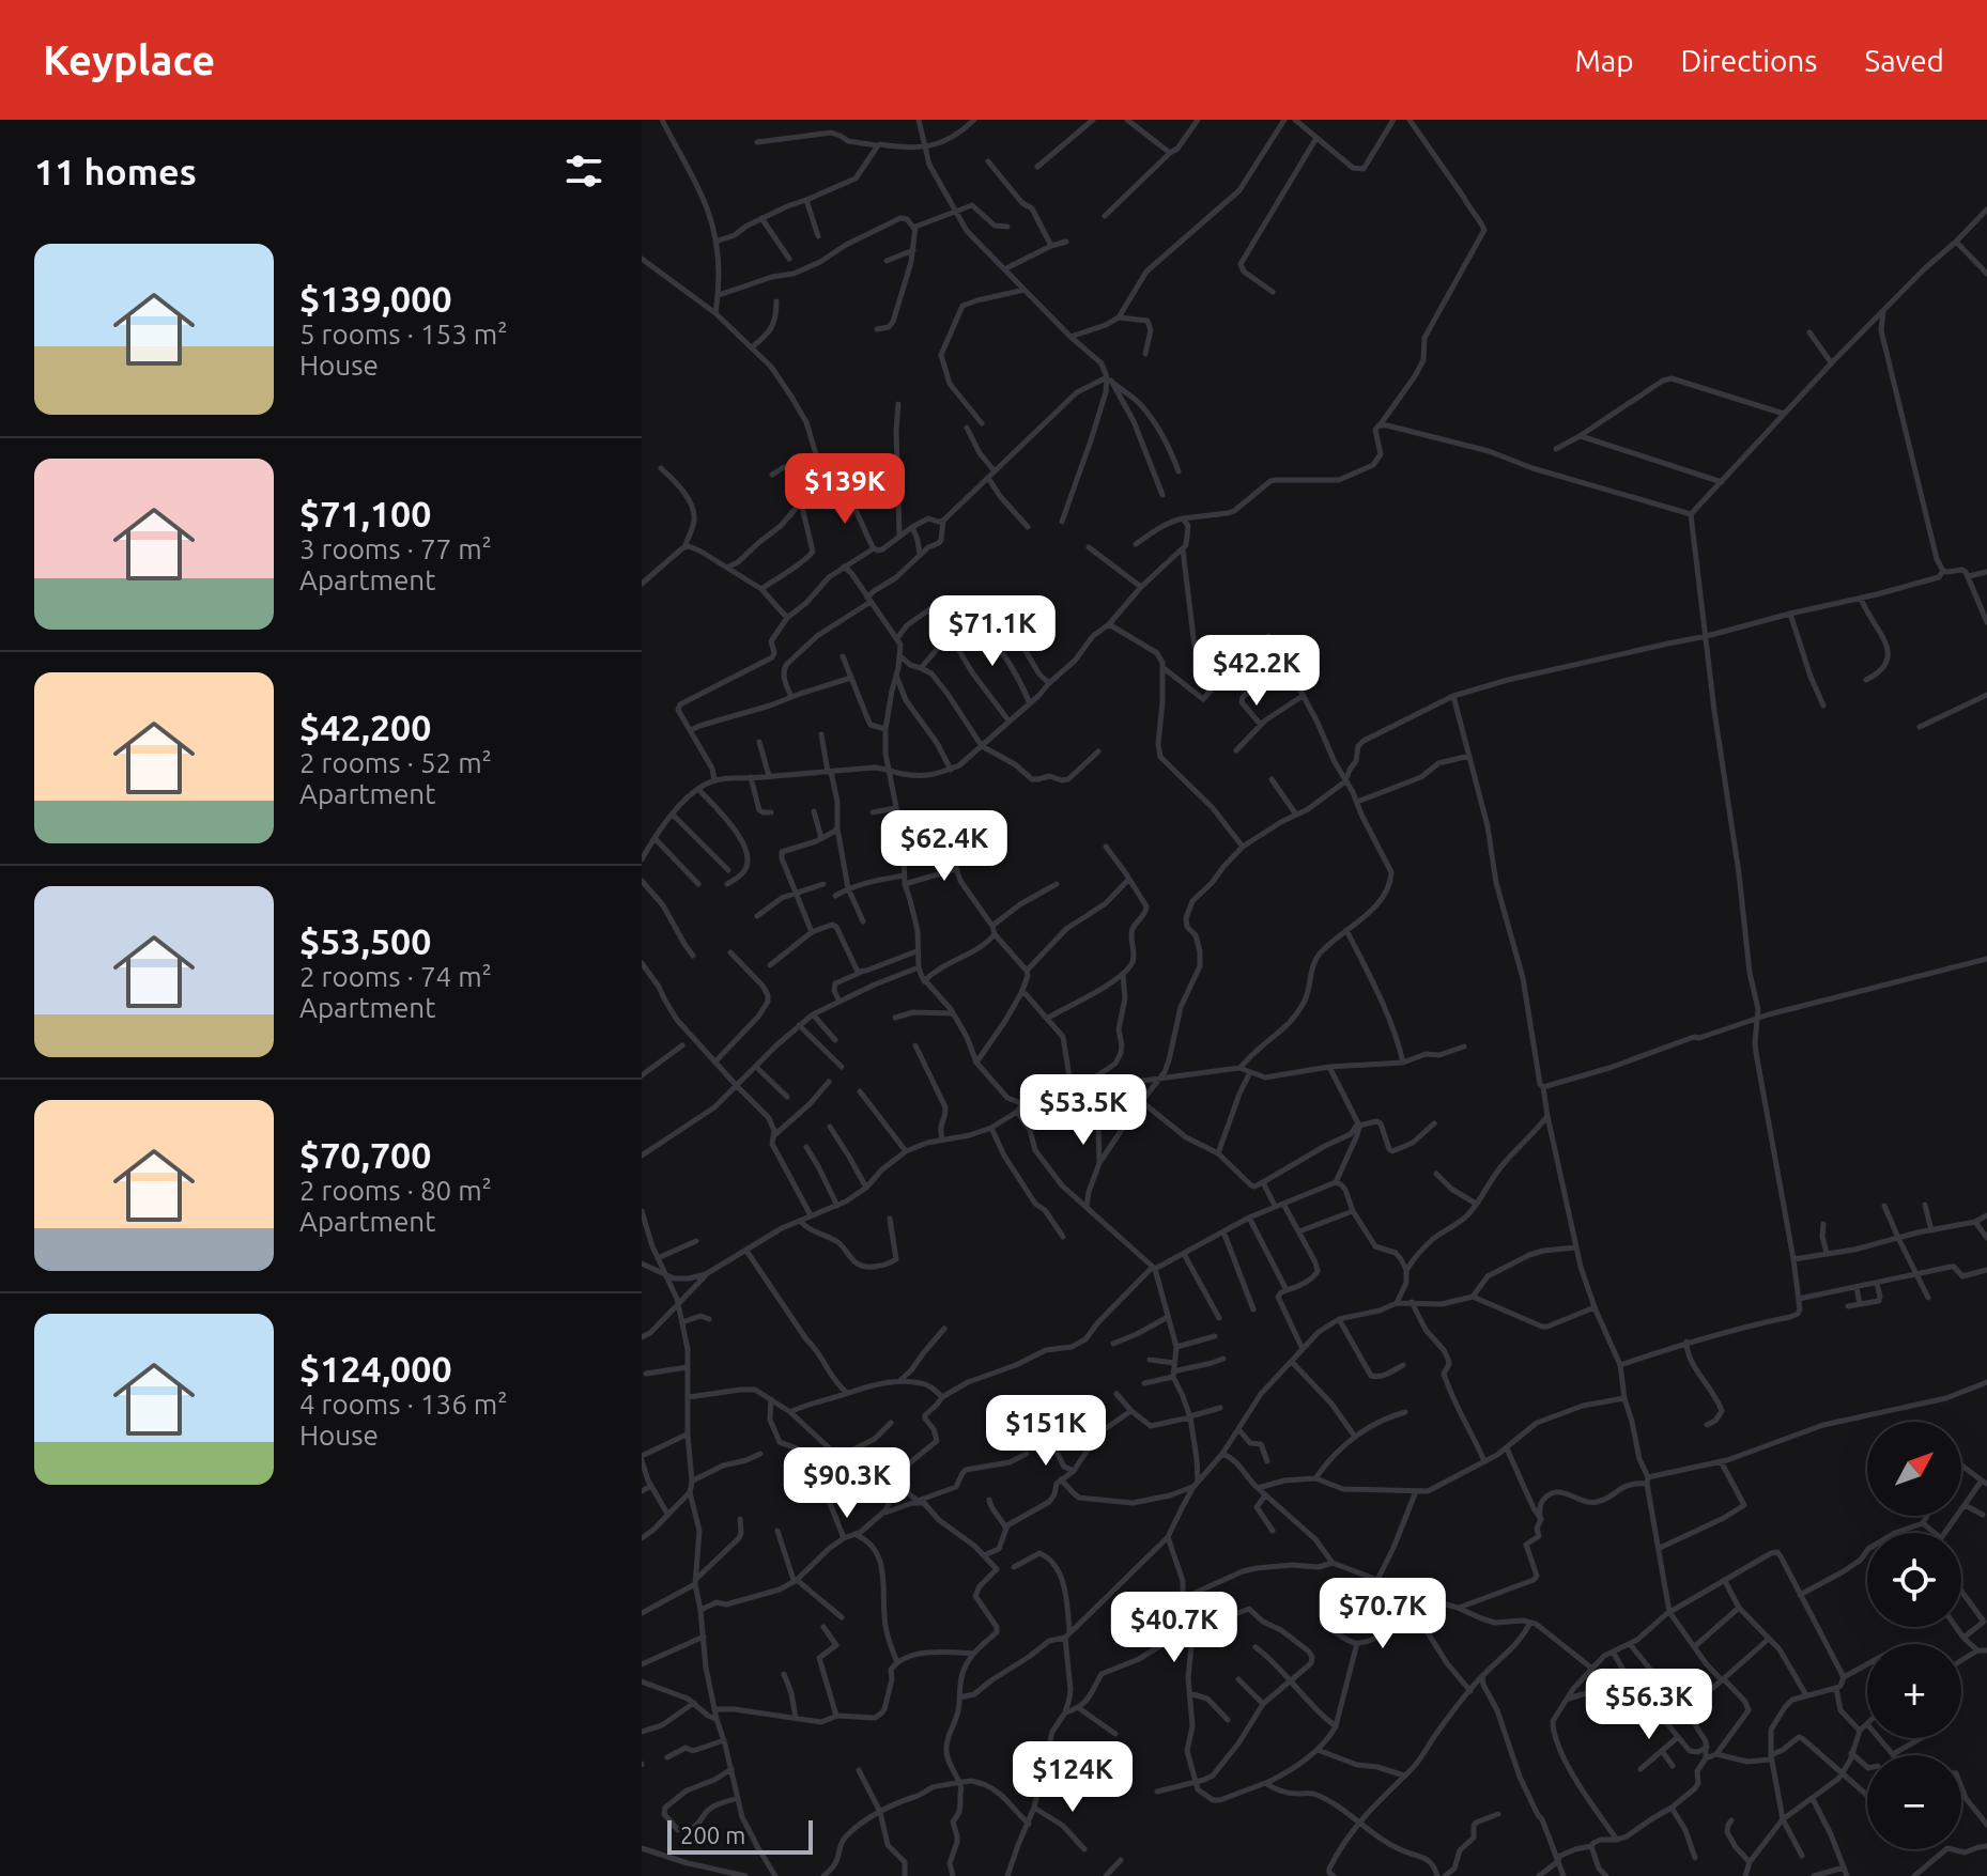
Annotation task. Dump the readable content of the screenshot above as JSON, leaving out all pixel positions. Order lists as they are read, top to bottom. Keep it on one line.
{"scale_bar":"200 m","north":"top right","page":{"header":"Keyplace","nav":["Map","Directions","Saved"],"heading":"11 homes","list":[{"name":"$139,000","note":"5 rooms · 153 m² · House"},{"name":"$71,100","note":"3 rooms · 77 m² · Apartment"},{"name":"$42,200","note":"2 rooms · 52 m² · Apartment"},{"name":"$53,500","note":"2 rooms · 74 m² · Apartment"},{"name":"$70,700","note":"2 rooms · 80 m² · Apartment"},{"name":"$124,000","note":"4 rooms · 136 m² · House"}],"price":["$139K","$71.1K","$42.2K","$62.4K","$53.5K","$151K","$90.3K","$70.7K","$40.7K","$56.3K","$124K"],"map_buttons":["+","−"],"scale":"200 m"}}
